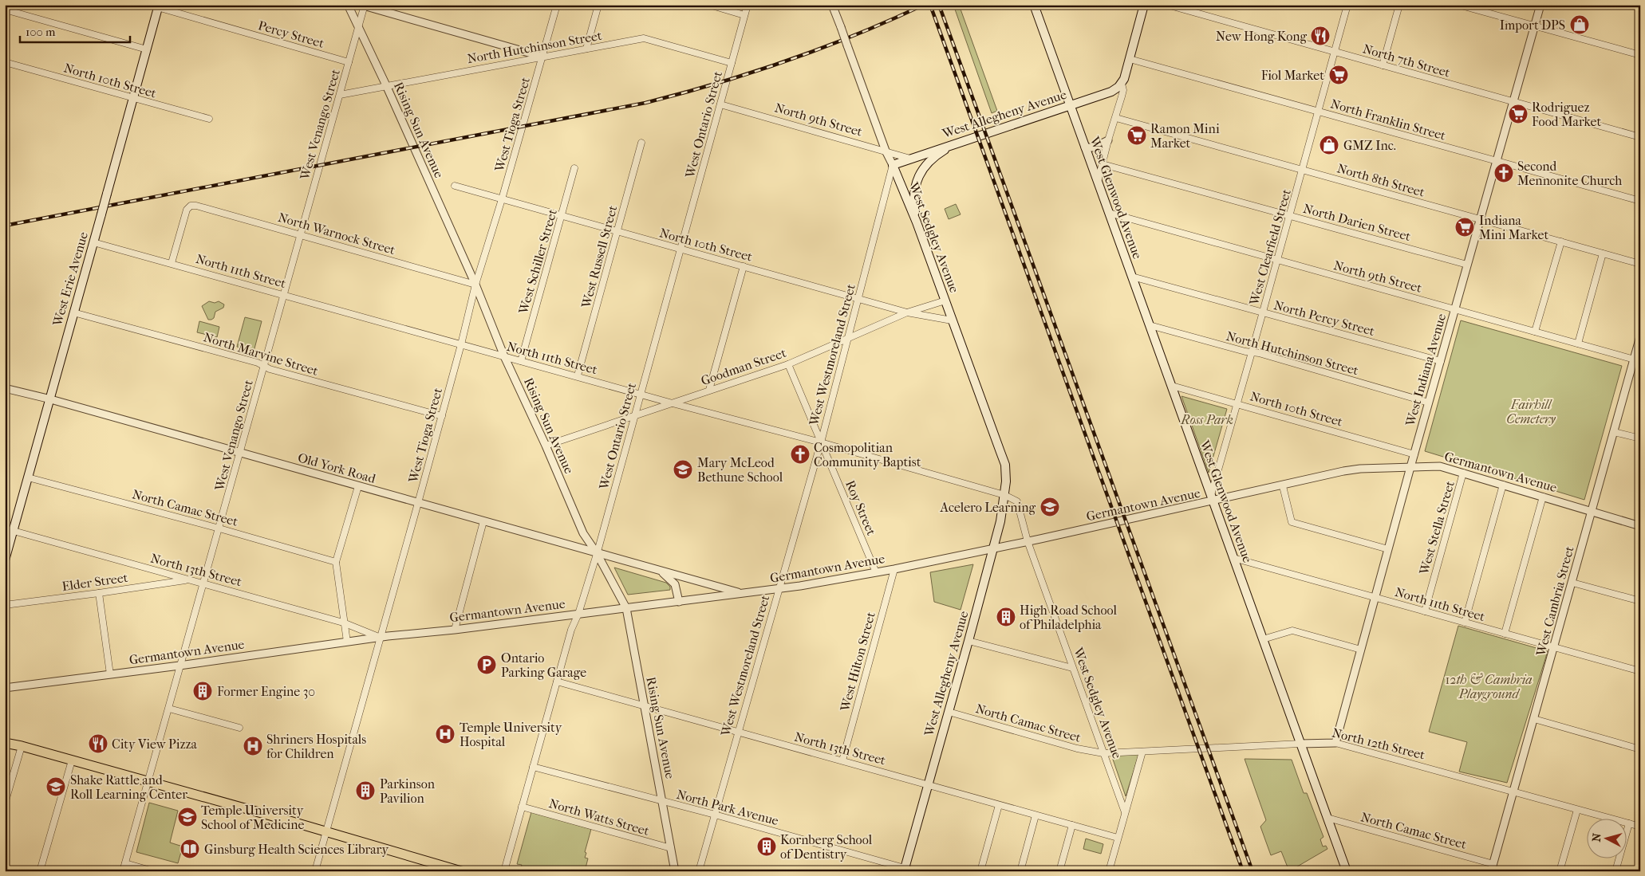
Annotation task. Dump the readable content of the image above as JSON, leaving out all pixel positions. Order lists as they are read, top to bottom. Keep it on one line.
{"streets":{"main road":["West Allegheny Avenue","West Glenwood Avenue","West Sedgley Avenue","West Erie Avenue"],"street":["Percy Street","North Hutchinson Street","North 7th Street","North 10th Street","North 9th Street","North Franklin Street","West Venango Street","West Tioga Street","West Ontario Street","Rising Sun Avenue","North 8th Street","North Darien Street","North Warnock Street","West Clearfield Street","West Russell Street","West Schiller Street","North 11th Street","North Percy Street","North Marvine Street","West Westmoreland Street","Goodman Street","West Indiana Avenue","Old York Road","Germantown Avenue","North Camac Street","Roy Street","West Stella Street","North 13th Street","Elder Street","West Cambria Street","West Hilton Street","North 12th Street","North Park Avenue","North Watts Street"]},"crossings":[["Percy Street","West Venango Street"],["Percy Street","West Erie Avenue"],["North Hutchinson Street","West Venango Street"],["North Hutchinson Street","West Tioga Street"],["North Hutchinson Street","West Ontario Street"],["North Hutchinson Street","Rising Sun Avenue"],["North Hutchinson Street","West Glenwood Avenue"],["North Hutchinson Street","West Clearfield Street"],["North Hutchinson Street","West Indiana Avenue"],["North 7th Street","West Clearfield Street"],["North 7th Street","West Indiana Avenue"],["North 10th Street","West Tioga Street"],["North 10th Street","West Ontario Street"],["North 10th Street","West Glenwood Avenue"],["North 10th Street","West Sedgley Avenue"],["North 10th Street","West Clearfield Street"],["North 10th Street","West Russell Street"],["North 10th Street","West Schiller Street"],["North 10th Street","West Erie Avenue"],["North 10th Street","West Westmoreland Street"],["North 10th Street","Goodman Street"],["North 10th Street","West Indiana Avenue"],["West Allegheny Avenue","North 9th Street"],["West Allegheny Avenue","West Glenwood Avenue"],["West Allegheny Avenue","West Sedgley Avenue"],["West Allegheny Avenue","North 11th Street"],["West Allegheny Avenue","West Westmoreland Street"],["West Allegheny Avenue","Germantown Avenue"],["West Allegheny Avenue","North Camac Street"],["West Allegheny Avenue","North 13th Street"],["West Allegheny Avenue","North Park Avenue"],["North 9th Street","West Ontario Street"],["North 9th Street","West Glenwood Avenue"],["North 9th Street","West Sedgley Avenue"],["North 9th Street","West Clearfield Street"],["North 9th Street","West Indiana Avenue"],["North 9th Street","West Cambria Street"],["North Franklin Street","West Clearfield Street"],["North Franklin Street","West Indiana Avenue"],["West Venango Street","Rising Sun Avenue"],["West Venango Street","North Warnock Street"],["West Venango Street","North 11th Street"],["West Venango Street","North Marvine Street"],["West Venango Street","Old York Road"],["West Venango Street","Germantown Avenue"],["West Venango Street","North Camac Street"],["West Venango Street","North 13th Street"],["West Tioga Street","Rising Sun Avenue"],["West Tioga Street","North Warnock Street"],["West Tioga Street","North 11th Street"],["West Tioga Street","North Marvine Street"],["West Tioga Street","Old York Road"],["West Tioga Street","Germantown Avenue"],["West Tioga Street","North 13th Street"],["West Ontario Street","Rising Sun Avenue"],["West Ontario Street","North 11th Street"],["West Ontario Street","Goodman Street"],["West Ontario Street","Old York Road"],["West Ontario Street","Germantown Avenue"],["West Ontario Street","North 13th Street"],["West Ontario Street","North Park Avenue"],["West Ontario Street","North Watts Street"],["Rising Sun Avenue","North Warnock Street"],["Rising Sun Avenue","North 11th Street"],["Rising Sun Avenue","Goodman Street"],["Rising Sun Avenue","Old York Road"],["Rising Sun Avenue","Germantown Avenue"],["Rising Sun Avenue","North 13th Street"],["Rising Sun Avenue","North Park Avenue"],["Rising Sun Avenue","North Watts Street"],["North 8th Street","West Clearfield Street"],["North 8th Street","West Indiana Avenue"],["West Glenwood Avenue","West Clearfield Street"],["West Glenwood Avenue","North 11th Street"],["West Glenwood Avenue","North Percy Street"],["West Glenwood Avenue","Germantown Avenue"],["West Glenwood Avenue","North Camac Street"],["West Glenwood Avenue","North 12th Street"],["North Darien Street","West Clearfield Street"],["North Darien Street","West Indiana Avenue"],["North Warnock Street","North 11th Street"],["West Sedgley Avenue","North 11th Street"],["West Sedgley Avenue","West Westmoreland Street"],["West Sedgley Avenue","Goodman Street"],["West Sedgley Avenue","Germantown Avenue"],["West Sedgley Avenue","North Camac Street"],["West Sedgley Avenue","North 12th Street"],["West Clearfield Street","North Percy Street"],["West Clearfield Street","Germantown Avenue"],["West Russell Street","North 11th Street"],["West Schiller Street","North 11th Street"],["North 11th Street","West Erie Avenue"],["North 11th Street","West Westmoreland Street"],["North 11th Street","Goodman Street"],["North 11th Street","West Indiana Avenue"],["North 11th Street","Roy Street"],["North 11th Street","West Stella Street"],["North 11th Street","West Cambria Street"],["West Erie Avenue","North Marvine Street"],["West Erie Avenue","Old York Road"],["West Erie Avenue","North Camac Street"],["West Erie Avenue","North 13th Street"],["North Percy Street","West Indiana Avenue"],["West Westmoreland Street","Goodman Street"],["West Westmoreland Street","Germantown Avenue"],["West Westmoreland Street","Roy Street"],["West Westmoreland Street","North 13th Street"],["West Westmoreland Street","North Park Avenue"],["Goodman Street","Roy Street"],["West Indiana Avenue","Germantown Avenue"],["West Indiana Avenue","North 12th Street"],["Old York Road","Germantown Avenue"],["Germantown Avenue","Roy Street"],["Germantown Avenue","West Stella Street"],["Germantown Avenue","North 13th Street"],["Germantown Avenue","West Cambria Street"],["Germantown Avenue","West Hilton Street"],["North Camac Street","West Cambria Street"],["North Camac Street","North 12th Street"],["North 13th Street","Elder Street"],["North 13th Street","West Hilton Street"],["West Cambria Street","North 12th Street"]],"parks":["Fairhill Cemetery","Ross Park","12th & Cambria Playground"],"places":{"shop":["Import DPS","GMZ Inc."],"restaurant":["New Hong Kong","City View Pizza"],"supermarket":["Fiol Market","Rodriguez Food Market","Ramon Mini Market","Indiana Mini Market"],"church":["Second Mennonite Church","Cosmopolitian Community Baptist"],"school or university":["Mary McLeod Bethune School","Acelero Learning","Shake Rattle and Roll Learning Center","Temple University School of Medicine"],"building":["High Road School of Philadelphia","Former Engine 30","Parkinson Pavilion","Kornberg School of Dentistry"],"parking":["Ontario Parking Garage"],"hospital":["Temple University Hospital","Shriners Hospitals for Children"],"library":["Ginsburg Health Sciences Library"]},"scale_bar":"100 m","north":"left"}
